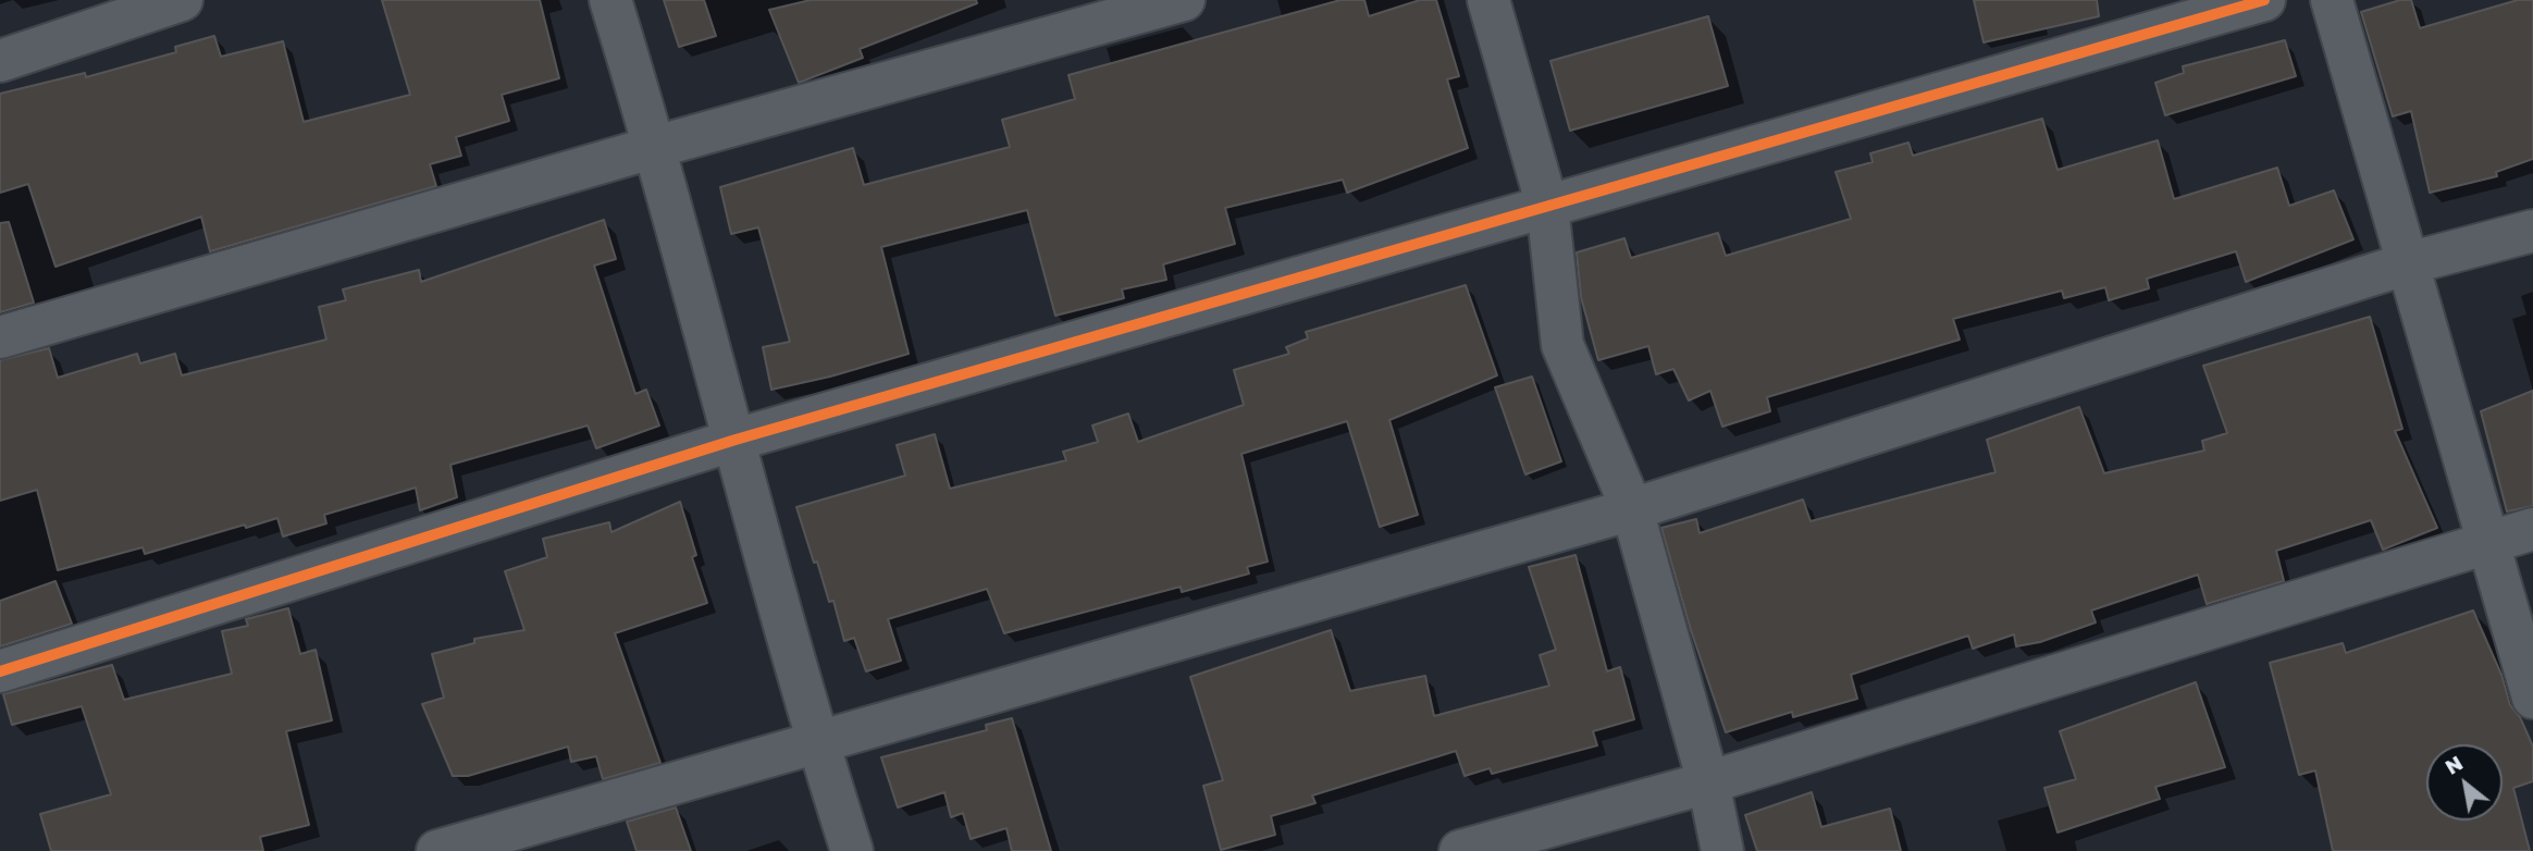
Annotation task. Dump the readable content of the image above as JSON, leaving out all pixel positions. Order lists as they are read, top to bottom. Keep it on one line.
{"north":"top left"}
